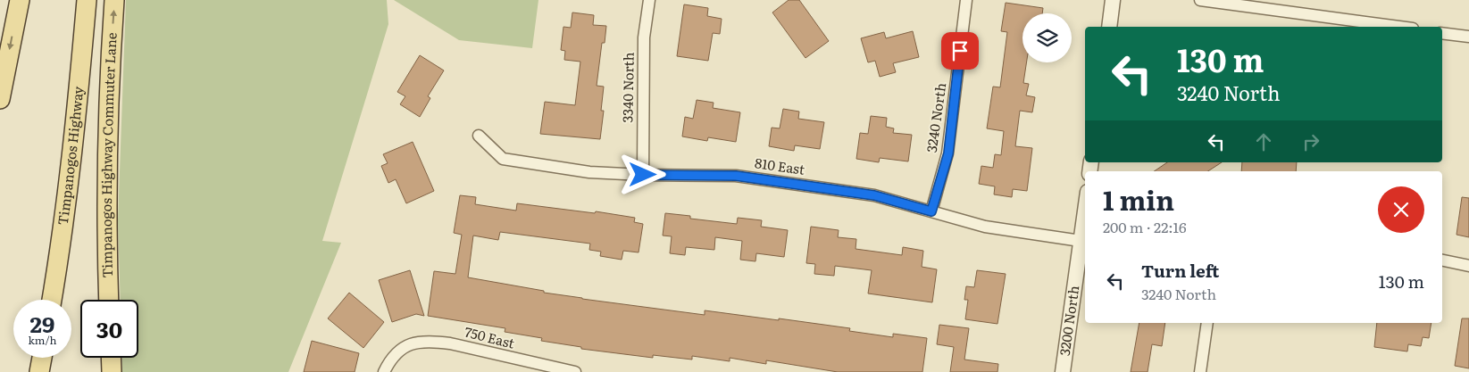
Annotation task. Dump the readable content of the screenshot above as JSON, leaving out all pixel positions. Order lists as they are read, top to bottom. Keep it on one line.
{"streets":{"main road":["Timpanogos Highway","Timpanogos Highway Commuter Lane"],"street":["3340 North","3240 North","810 East","3200 North","750 East"]},"crossings":[["3340 North","810 East"],["3240 North","810 East"],["810 East","3200 North"]],"page":{"turn":["130 m","3240 North"],"heading":["1 min","200 m · 22:16"],"list":[{"name":"Turn left","note":"3240 North","value":"130 m"}],"speed":"29 km/h","limit":"30"}}
